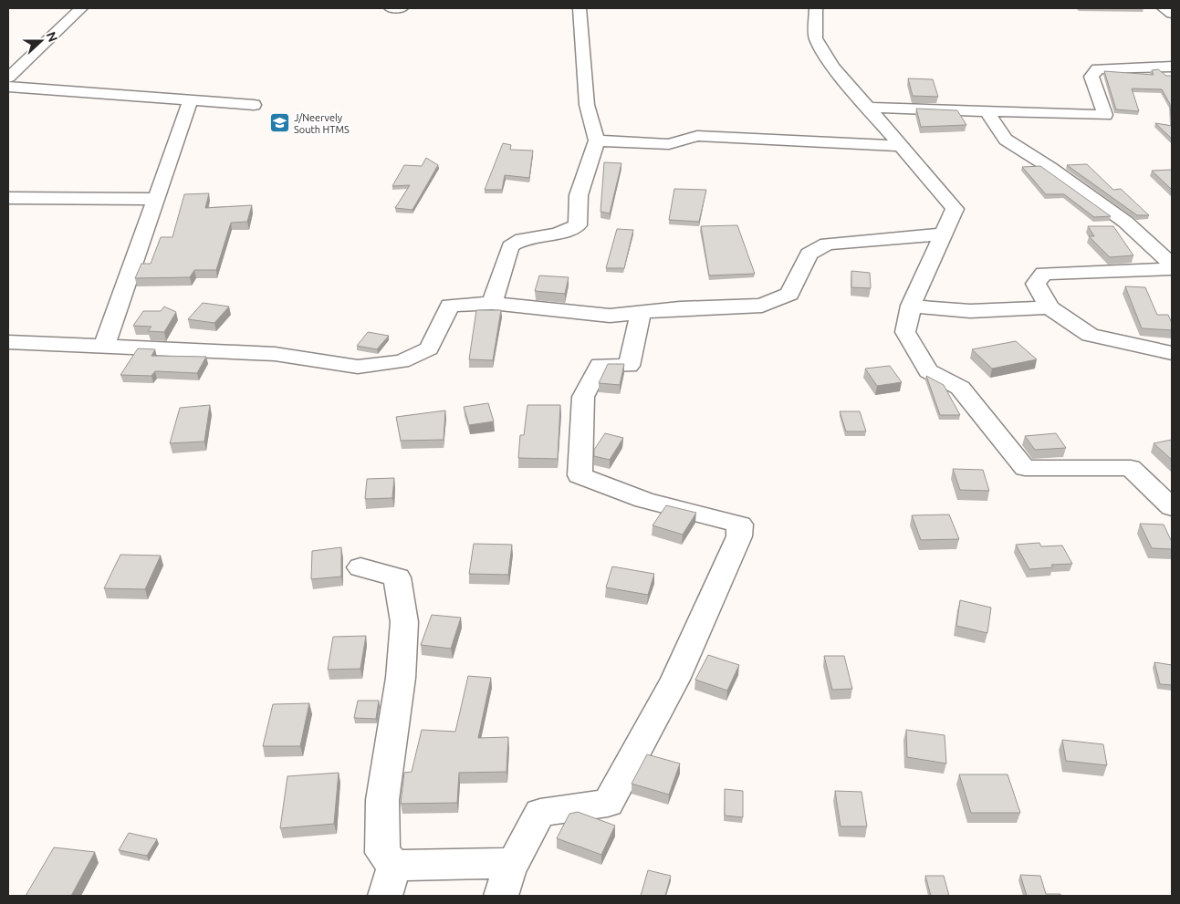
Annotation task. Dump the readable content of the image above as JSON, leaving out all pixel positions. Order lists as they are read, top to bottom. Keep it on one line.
{"places":{"school or university":["J/Neervely South HTMS"]},"north":"right"}
